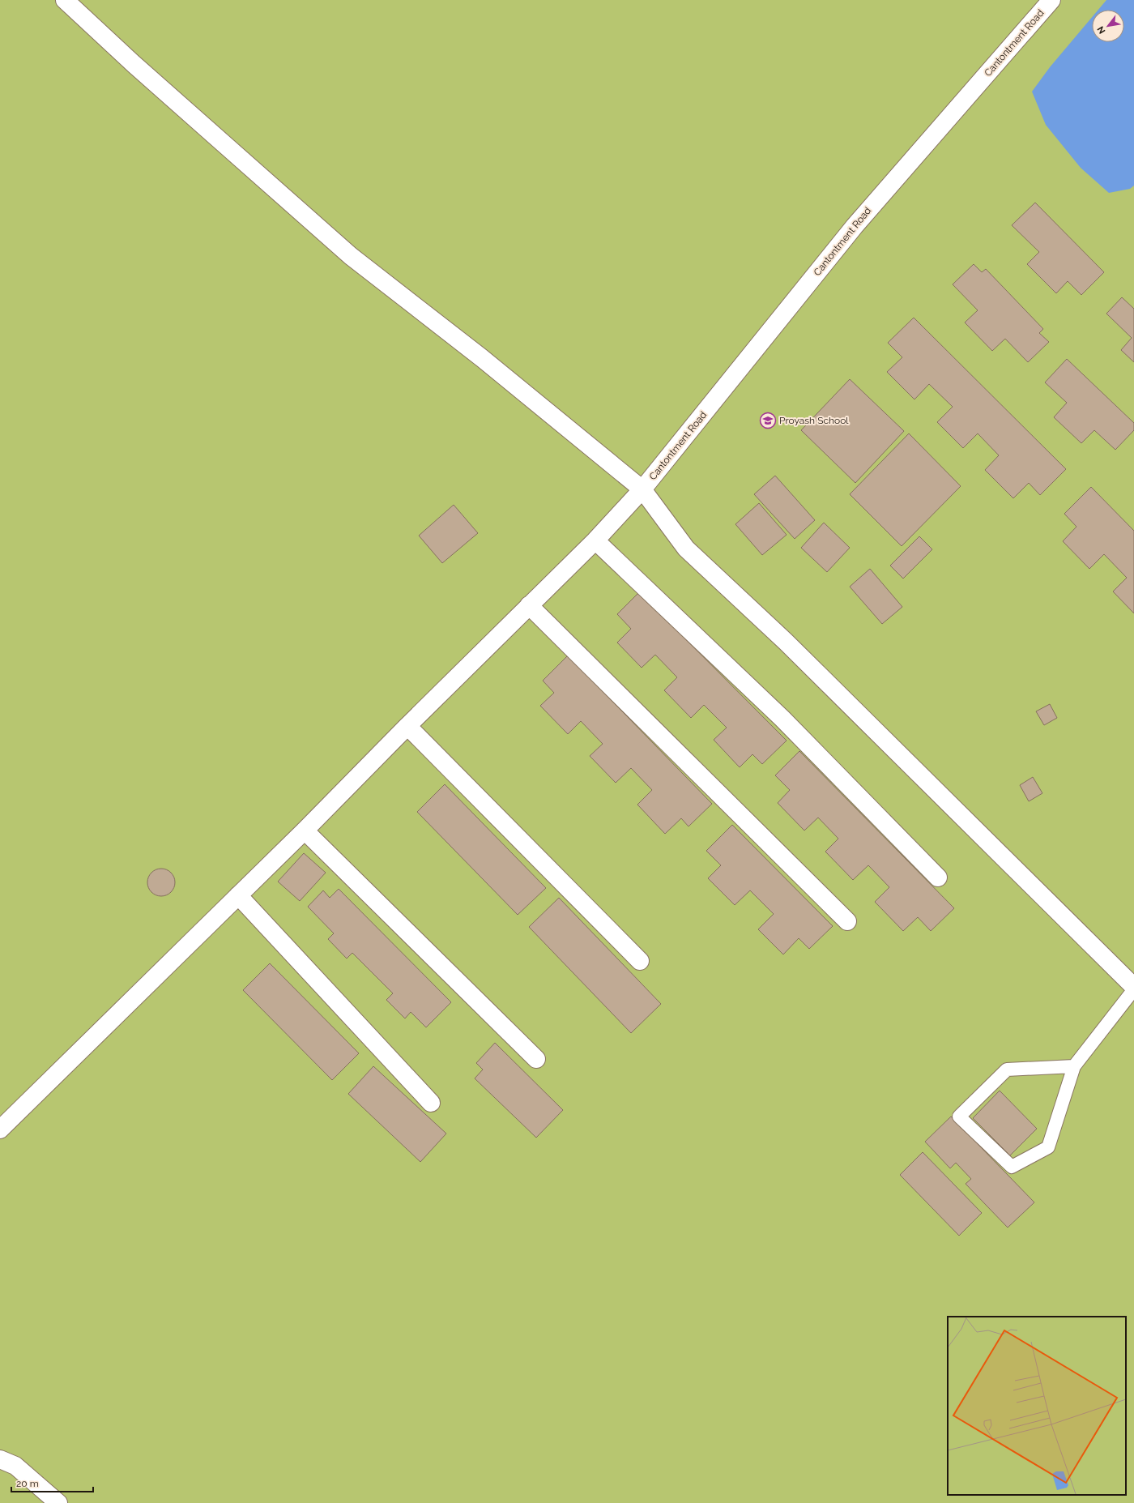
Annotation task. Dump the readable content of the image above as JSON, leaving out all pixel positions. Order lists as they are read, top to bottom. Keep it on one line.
{"streets":{"street":["Cantontment Road"]},"places":{"school or university":["Proyash School"]},"scale_bar":"20 m","north":"bottom left"}
